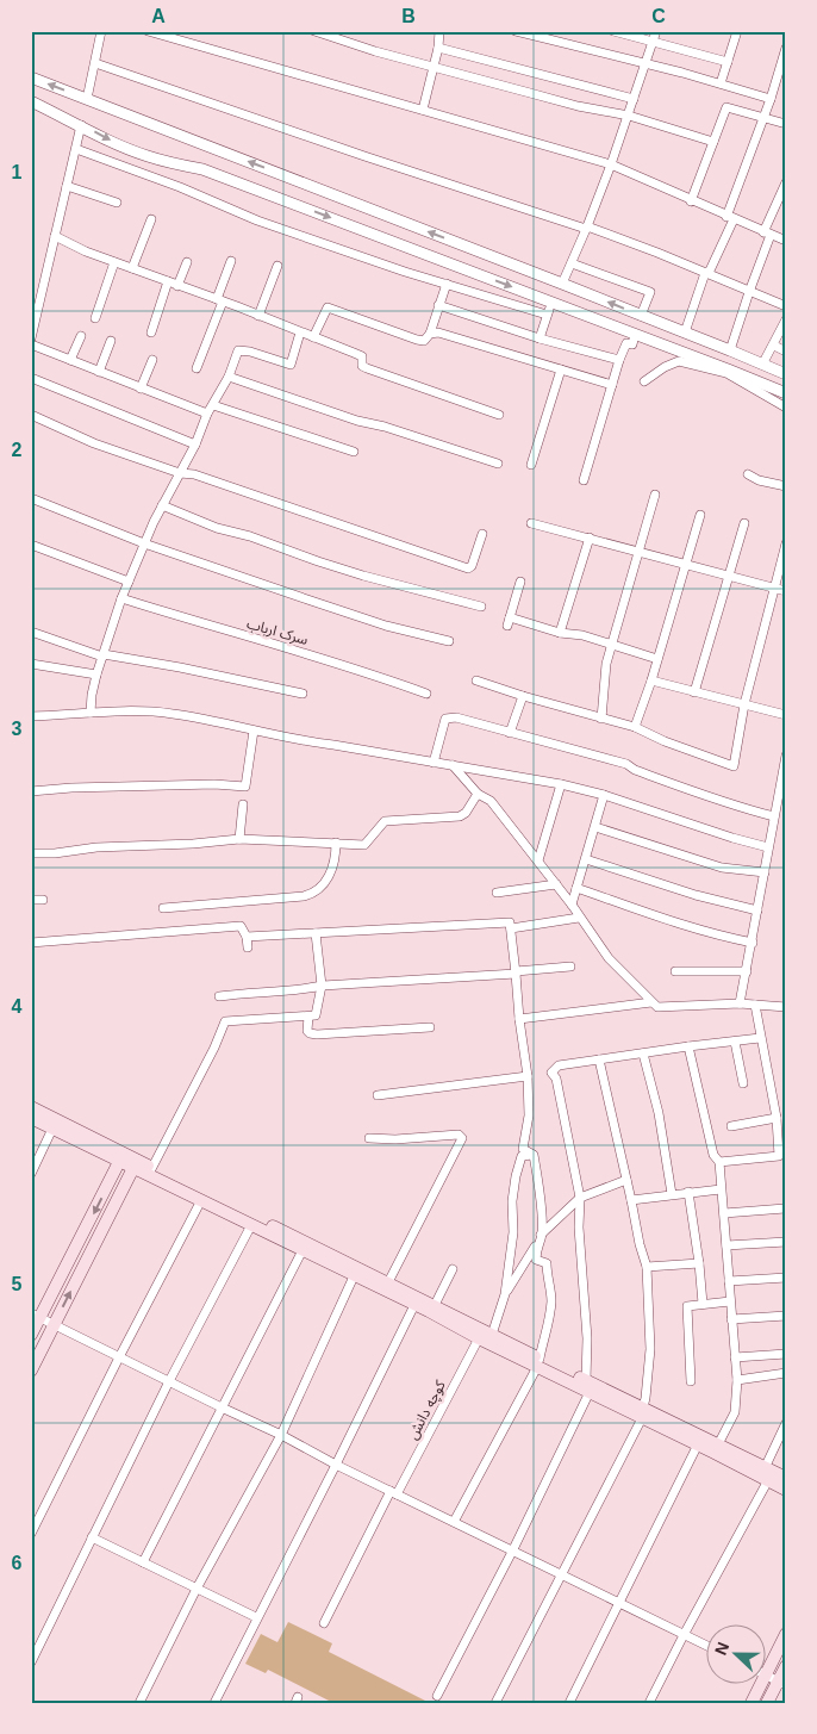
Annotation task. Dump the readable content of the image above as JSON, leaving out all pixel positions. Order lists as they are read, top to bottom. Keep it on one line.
{"streets":{"street":["سرک ارباب","کوچه دانش"]},"north":"left","grid":{"columns":["A","B","C"],"rows":["1","2","3","4","5","6"]}}
